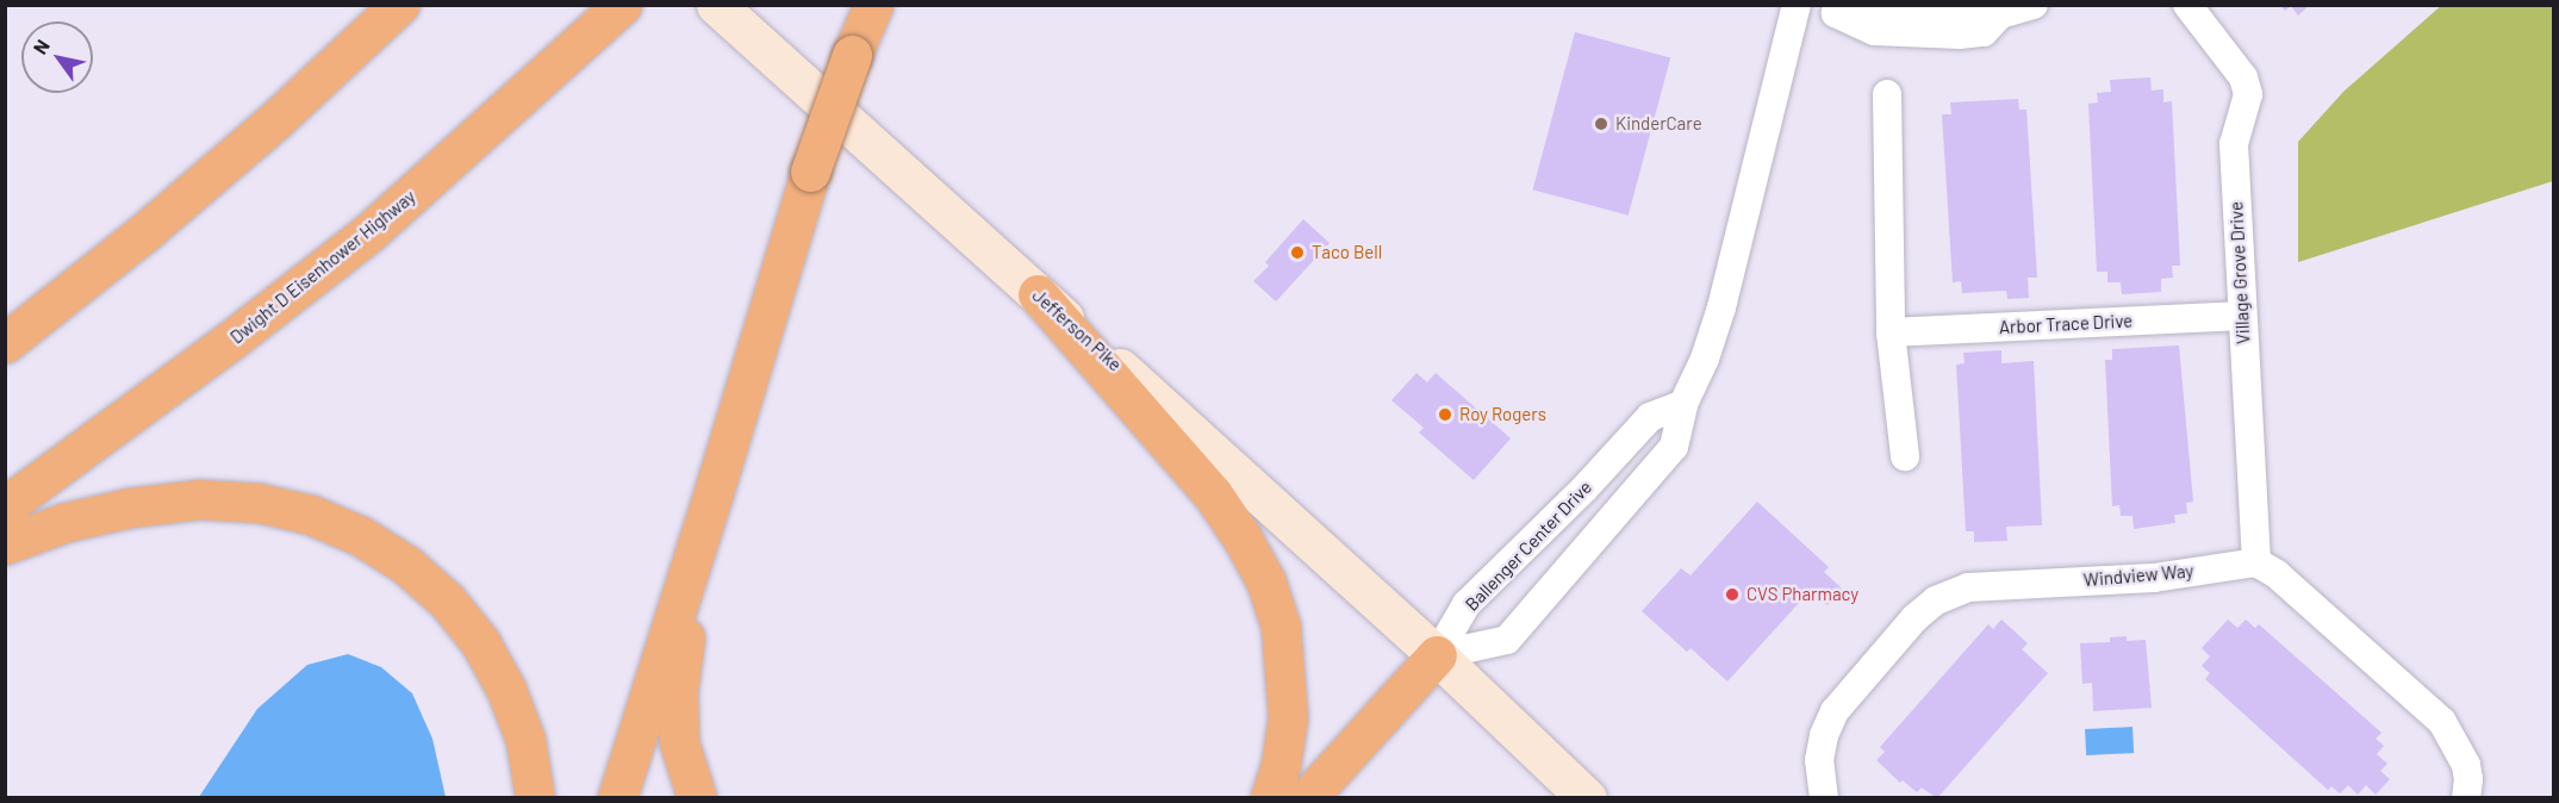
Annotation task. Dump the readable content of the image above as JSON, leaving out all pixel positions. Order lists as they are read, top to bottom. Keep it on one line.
{"streets":{"highway":["Dwight D Eisenhower Highway"],"main road":["Jefferson Pike"],"street":["Village Grove Drive","Arbor Trace Drive","Ballenger Center Drive","Windview Way"]},"crossings":[["Village Grove Drive","Arbor Trace Drive"],["Village Grove Drive","Windview Way"],["Jefferson Pike","Ballenger Center Drive"]],"places":["KinderCare","Taco Bell","Roy Rogers","CVS Pharmacy"],"north":"top left"}
